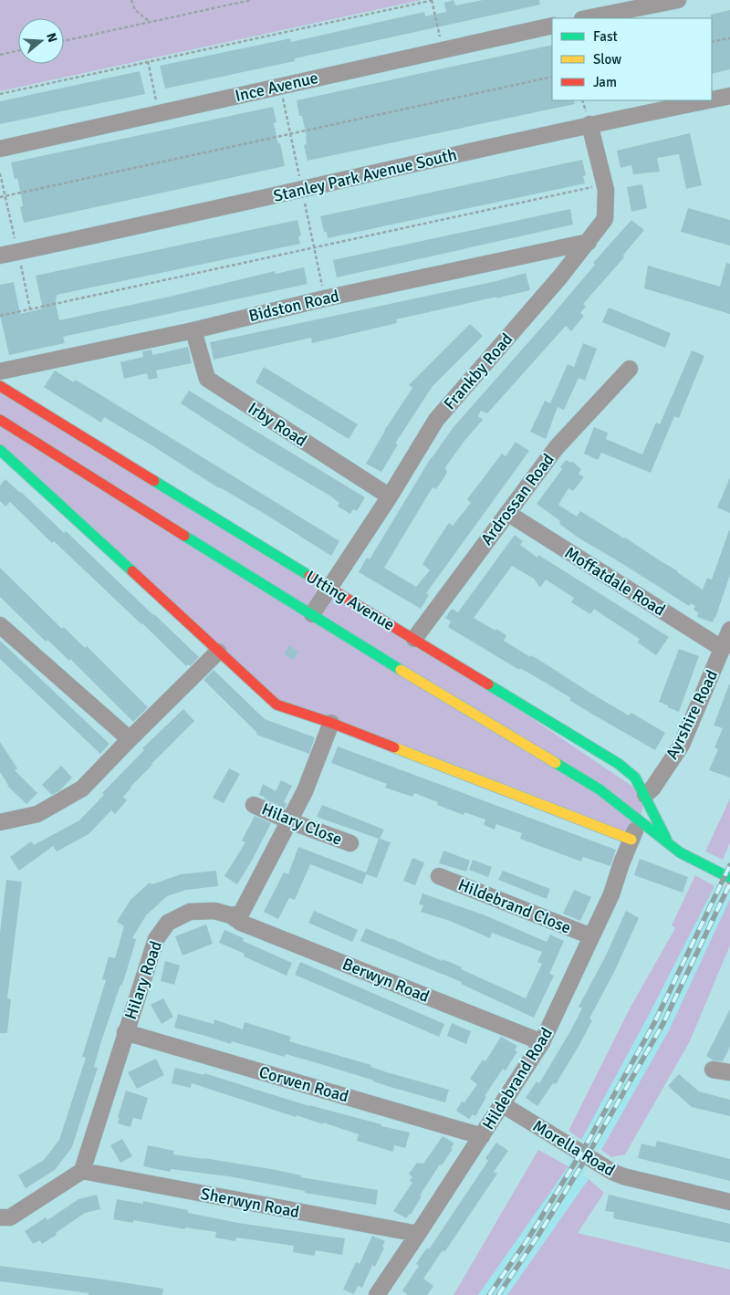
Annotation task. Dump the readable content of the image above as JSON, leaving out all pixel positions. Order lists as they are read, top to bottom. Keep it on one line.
{"streets":{"street":["Ince Avenue","Stanley Park Avenue South","Bidston Road","Frankby Road","Irby Road","Ardrossan Road","Moffatdale Road","Utting Avenue","Ayrshire Road","Hilary Close","Hildebrand Close","Hilary Road","Berwyn Road","Hildebrand Road","Corwen Road","Morella Road","Sherwyn Road"]},"crossings":[["Stanley Park Avenue South","Frankby Road"],["Bidston Road","Frankby Road"],["Bidston Road","Irby Road"],["Frankby Road","Irby Road"],["Frankby Road","Utting Avenue"],["Ardrossan Road","Moffatdale Road"],["Ardrossan Road","Utting Avenue"],["Moffatdale Road","Ayrshire Road"],["Utting Avenue","Ayrshire Road"],["Utting Avenue","Hildebrand Road"],["Hildebrand Close","Hildebrand Road"],["Hilary Road","Berwyn Road"],["Hilary Road","Corwen Road"],["Hilary Road","Sherwyn Road"],["Berwyn Road","Hildebrand Road"],["Hildebrand Road","Corwen Road"],["Hildebrand Road","Morella Road"],["Hildebrand Road","Sherwyn Road"]],"legend":["Fast","Slow","Jam"],"north":"right"}
